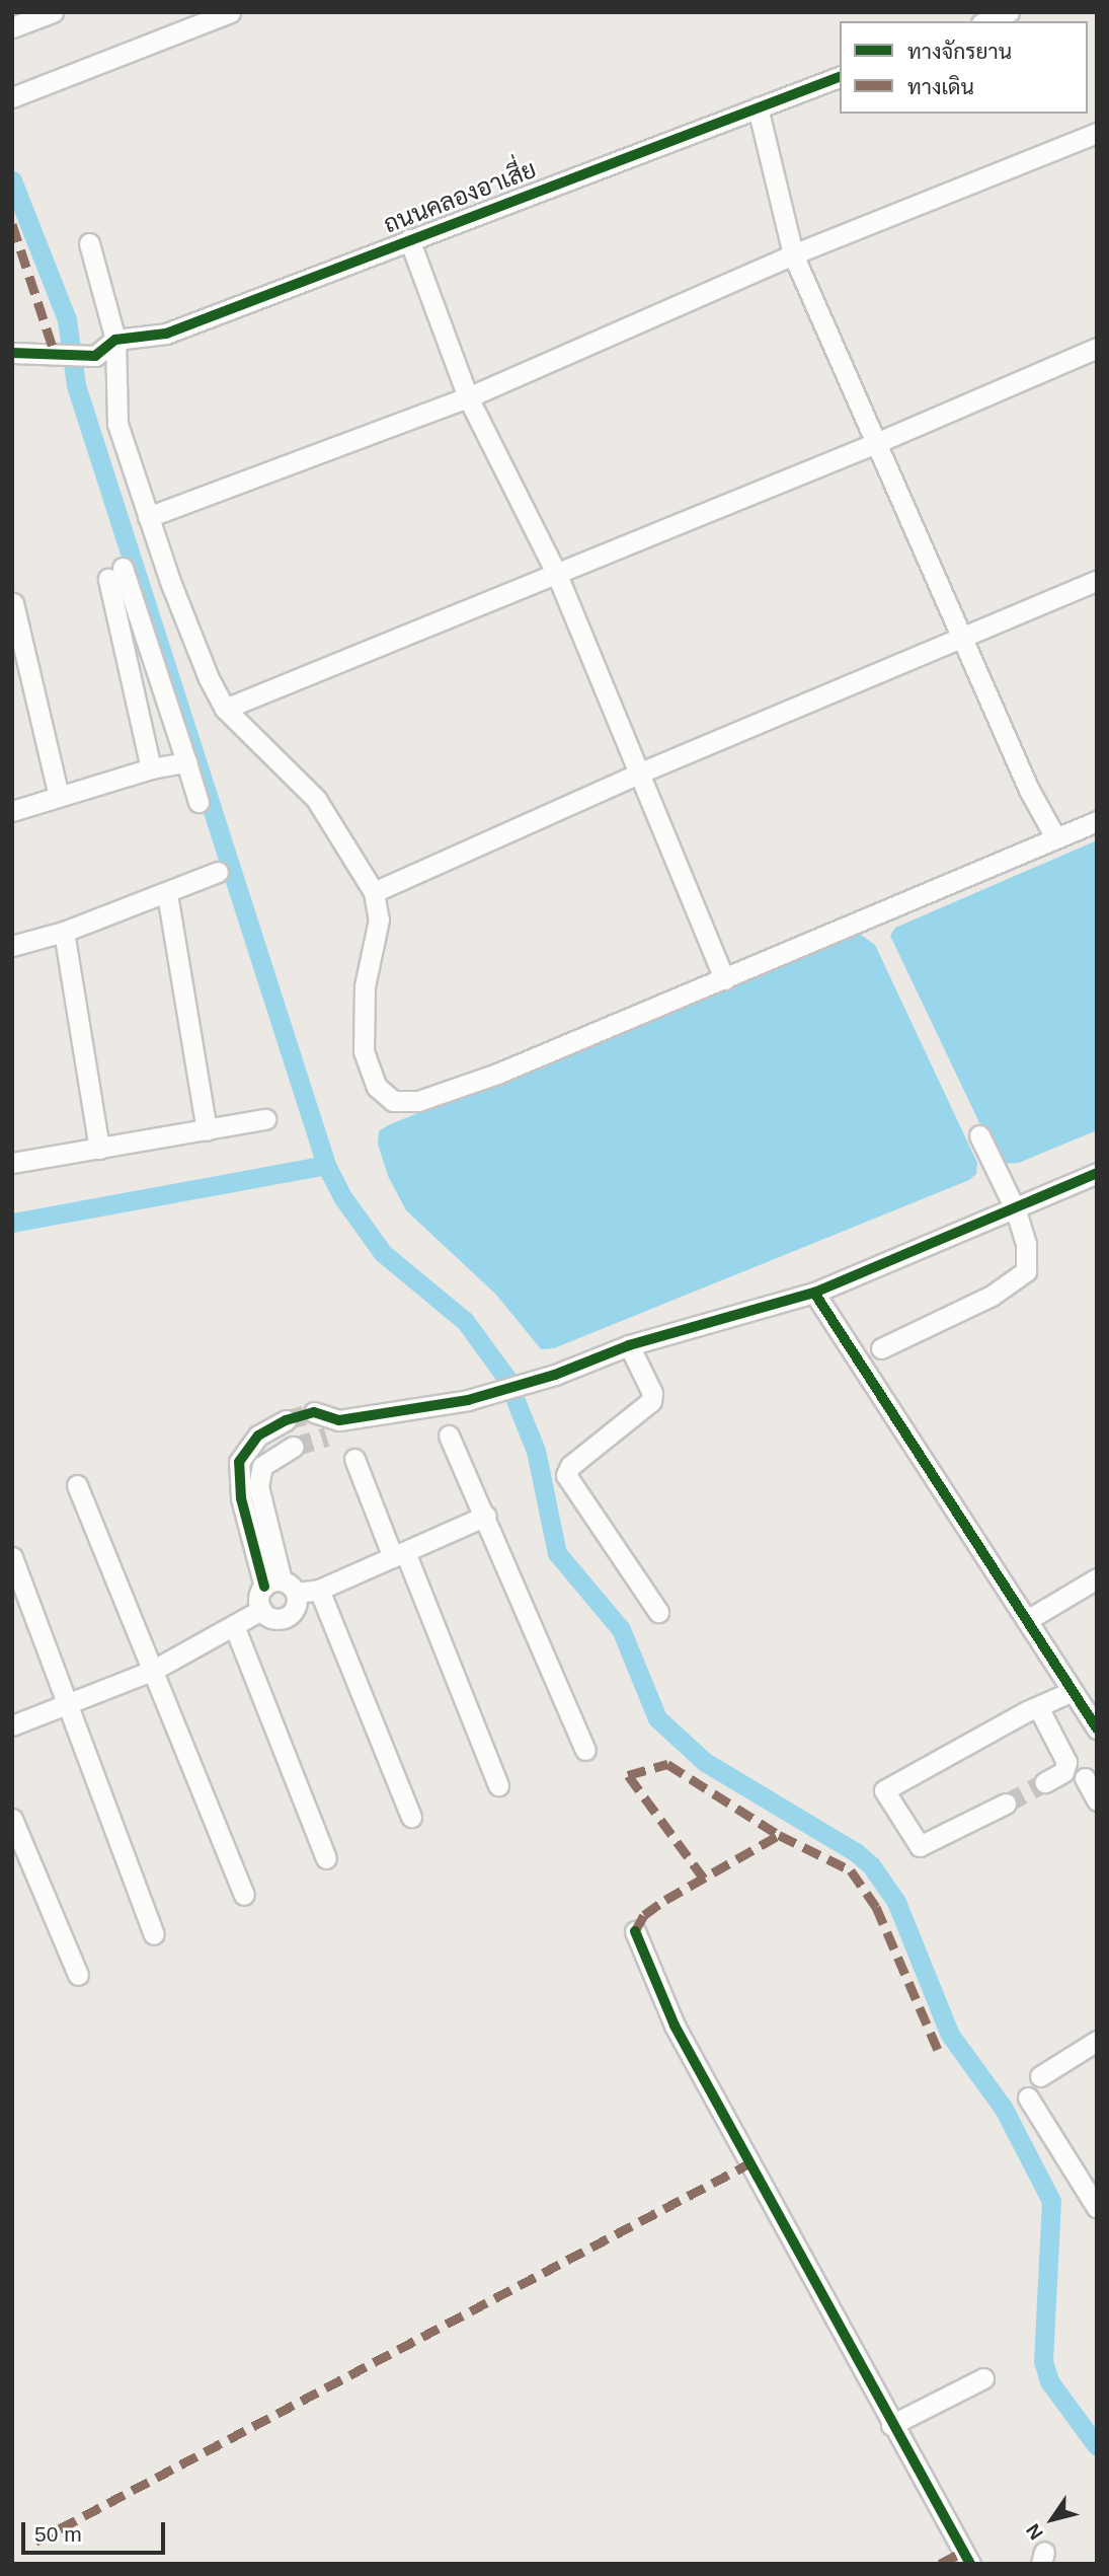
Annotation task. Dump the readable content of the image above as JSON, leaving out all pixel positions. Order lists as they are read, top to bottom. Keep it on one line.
{"streets":{"street":["ถนนคลองอาเสี่ย"]},"legend":["ทางจักรยาน","ทางเดิน"],"scale_bar":"50 m","north":"bottom left"}
